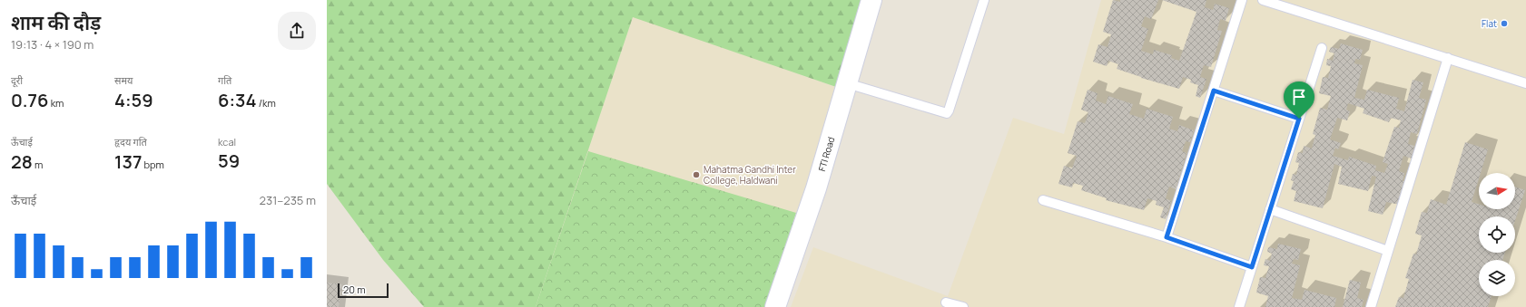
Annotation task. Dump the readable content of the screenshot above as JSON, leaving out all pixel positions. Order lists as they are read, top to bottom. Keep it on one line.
{"streets":{"main road":["FTI Road"]},"places":["Flat","Mahatma Gandhi Inter College, Haldwani"],"scale_bar":"20 m","north":"right","page":{"heading":["शाम की दौड़","19:13 · 4 × 190 m"],"stats":[["दूरी","0.76 km"],["समय","4:59"],["गति","6:34 /km"],["ऊँचाई","28 m"],["हृदय गति","137 bpm"],["kcal","59"]],"chart":["ऊँचाई","231–235 m"],"scale":"20 m"}}
